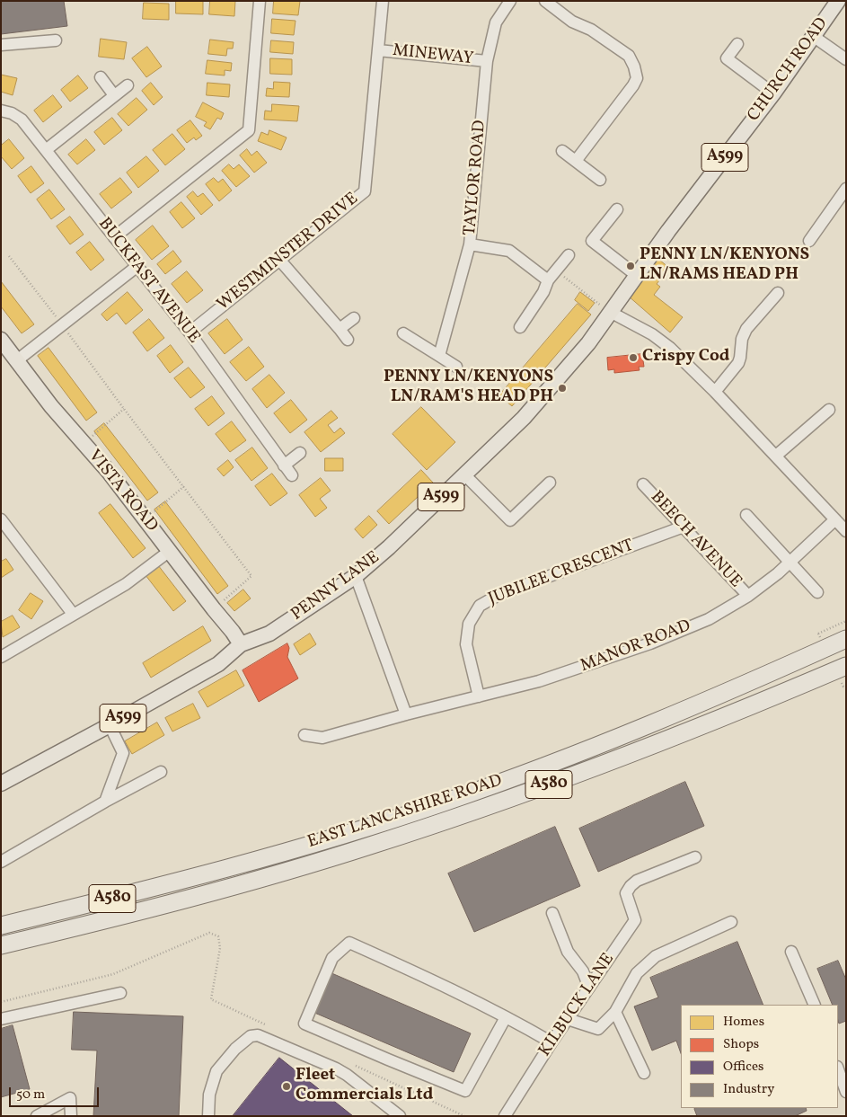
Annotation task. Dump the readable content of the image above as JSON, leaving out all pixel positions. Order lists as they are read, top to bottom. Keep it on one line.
{"streets":{"highway":["A580","EAST LANCASHIRE ROAD"],"main road":["CHURCH ROAD","A599","VISTA ROAD","PENNY LANE"],"street":["MINEWAY","TAYLOR ROAD","WESTMINSTER DRIVE","BUCKFAST AVENUE","BEECH AVENUE","JUBILEE CRESCENT","MANOR ROAD","KILBUCK LANE"]},"crossings":[["MINEWAY","TAYLOR ROAD"],["MINEWAY","WESTMINSTER DRIVE"],["CHURCH ROAD","PENNY LANE"],["WESTMINSTER DRIVE","BUCKFAST AVENUE"],["VISTA ROAD","PENNY LANE"],["BEECH AVENUE","JUBILEE CRESCENT"],["BEECH AVENUE","MANOR ROAD"],["JUBILEE CRESCENT","MANOR ROAD"]],"places":["PENNY LN/KENYONS LN/RAMS HEAD PH","Crispy Cod","PENNY LN/KENYONS LN/RAM'S HEAD PH","Fleet Commercials Ltd"],"legend":["Homes","Shops","Offices","Industry"],"scale_bar":"50 m"}
